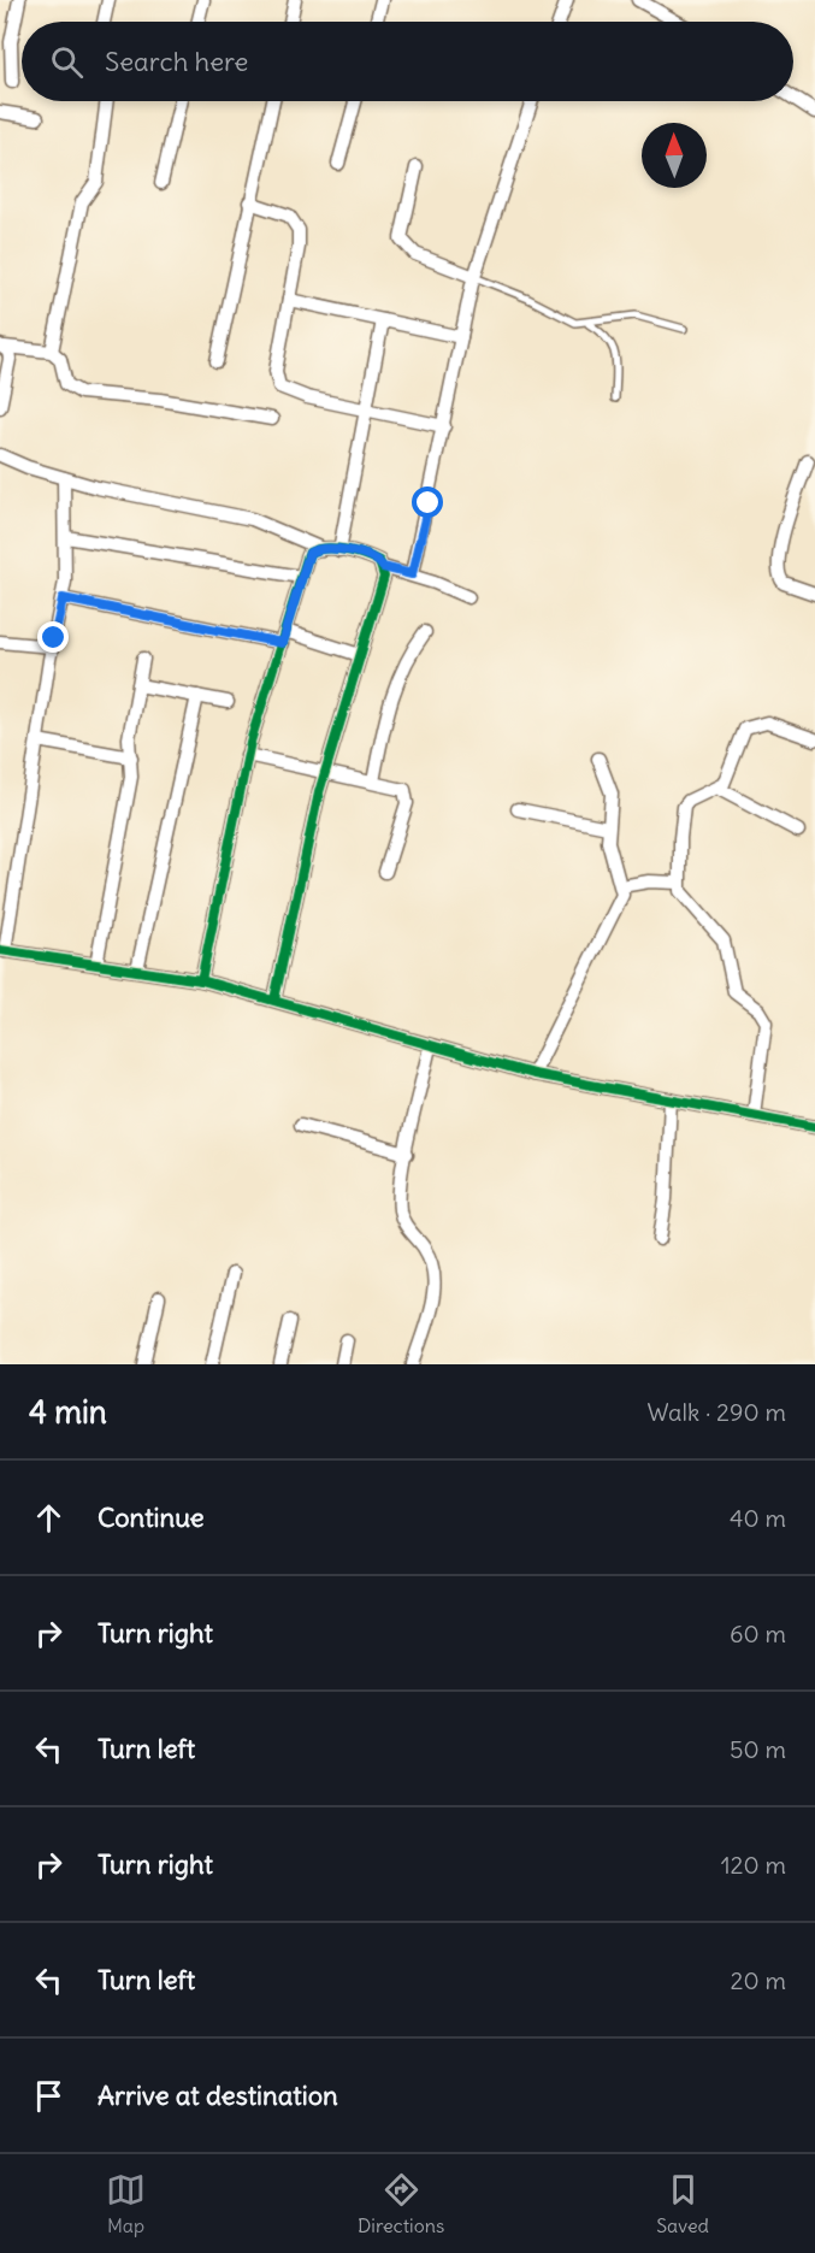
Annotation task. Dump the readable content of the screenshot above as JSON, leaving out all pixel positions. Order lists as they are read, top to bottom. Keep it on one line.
{"north":"top","page":{"search":"Search here","heading":["4 min","Walk · 290 m"],"list":[["Continue","40 m"],["Turn right","60 m"],["Turn left","50 m"],["Turn right","120 m"],["Turn left","20 m"],"Arrive at destination"],"nav":["Map","Directions","Saved"]}}
